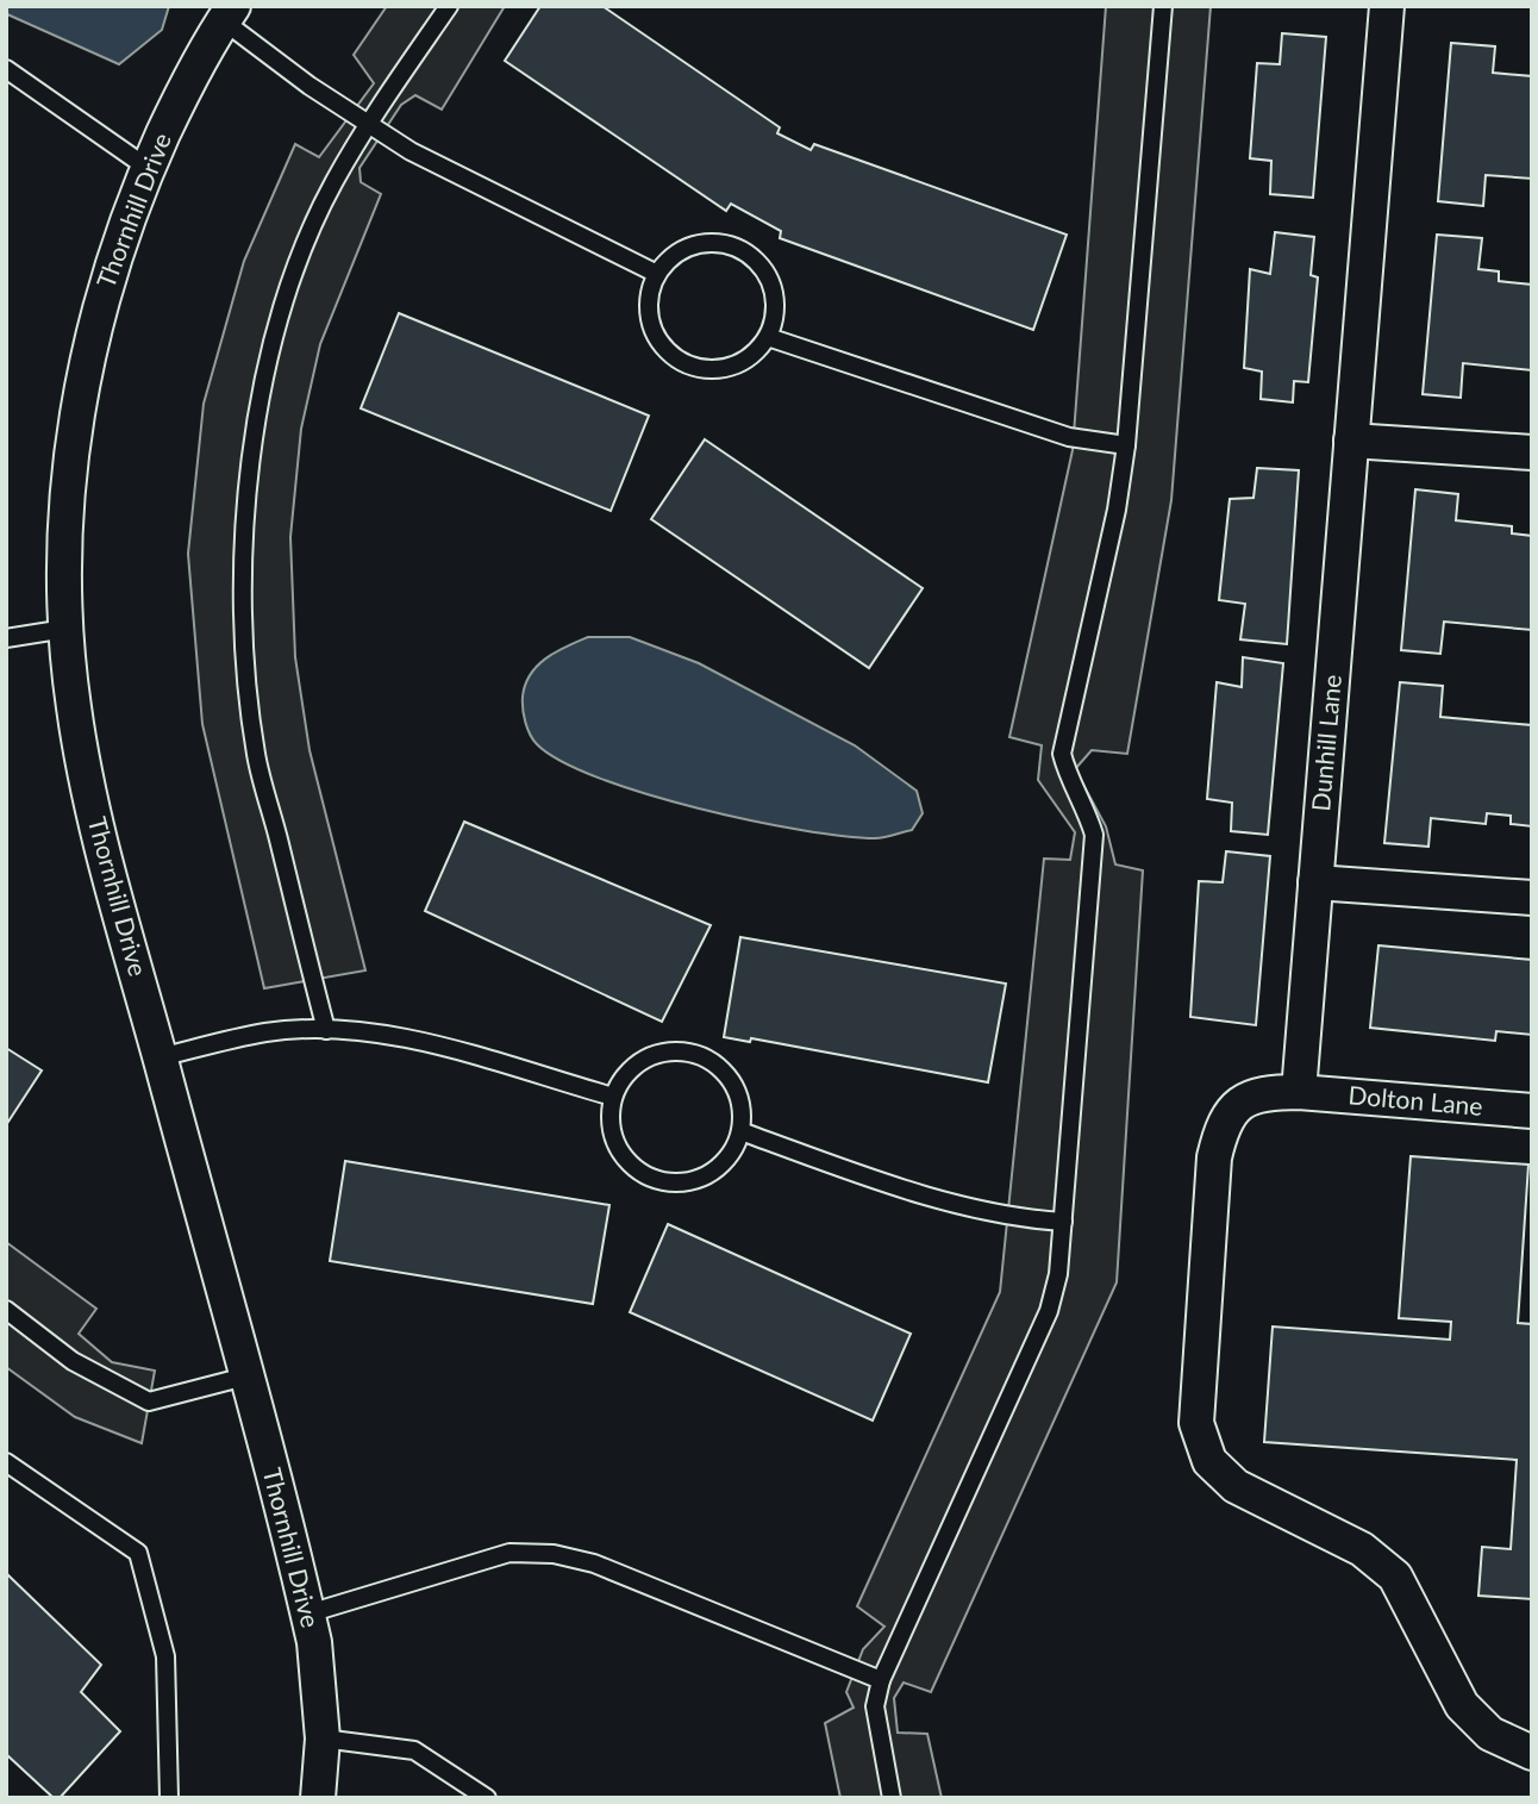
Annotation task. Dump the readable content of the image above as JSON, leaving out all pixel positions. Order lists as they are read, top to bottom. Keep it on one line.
{"streets":{"street":["Thornhill Drive","Dunhill Lane","Dolton Lane"]},"crossings":[["Dunhill Lane","Dolton Lane"]]}
